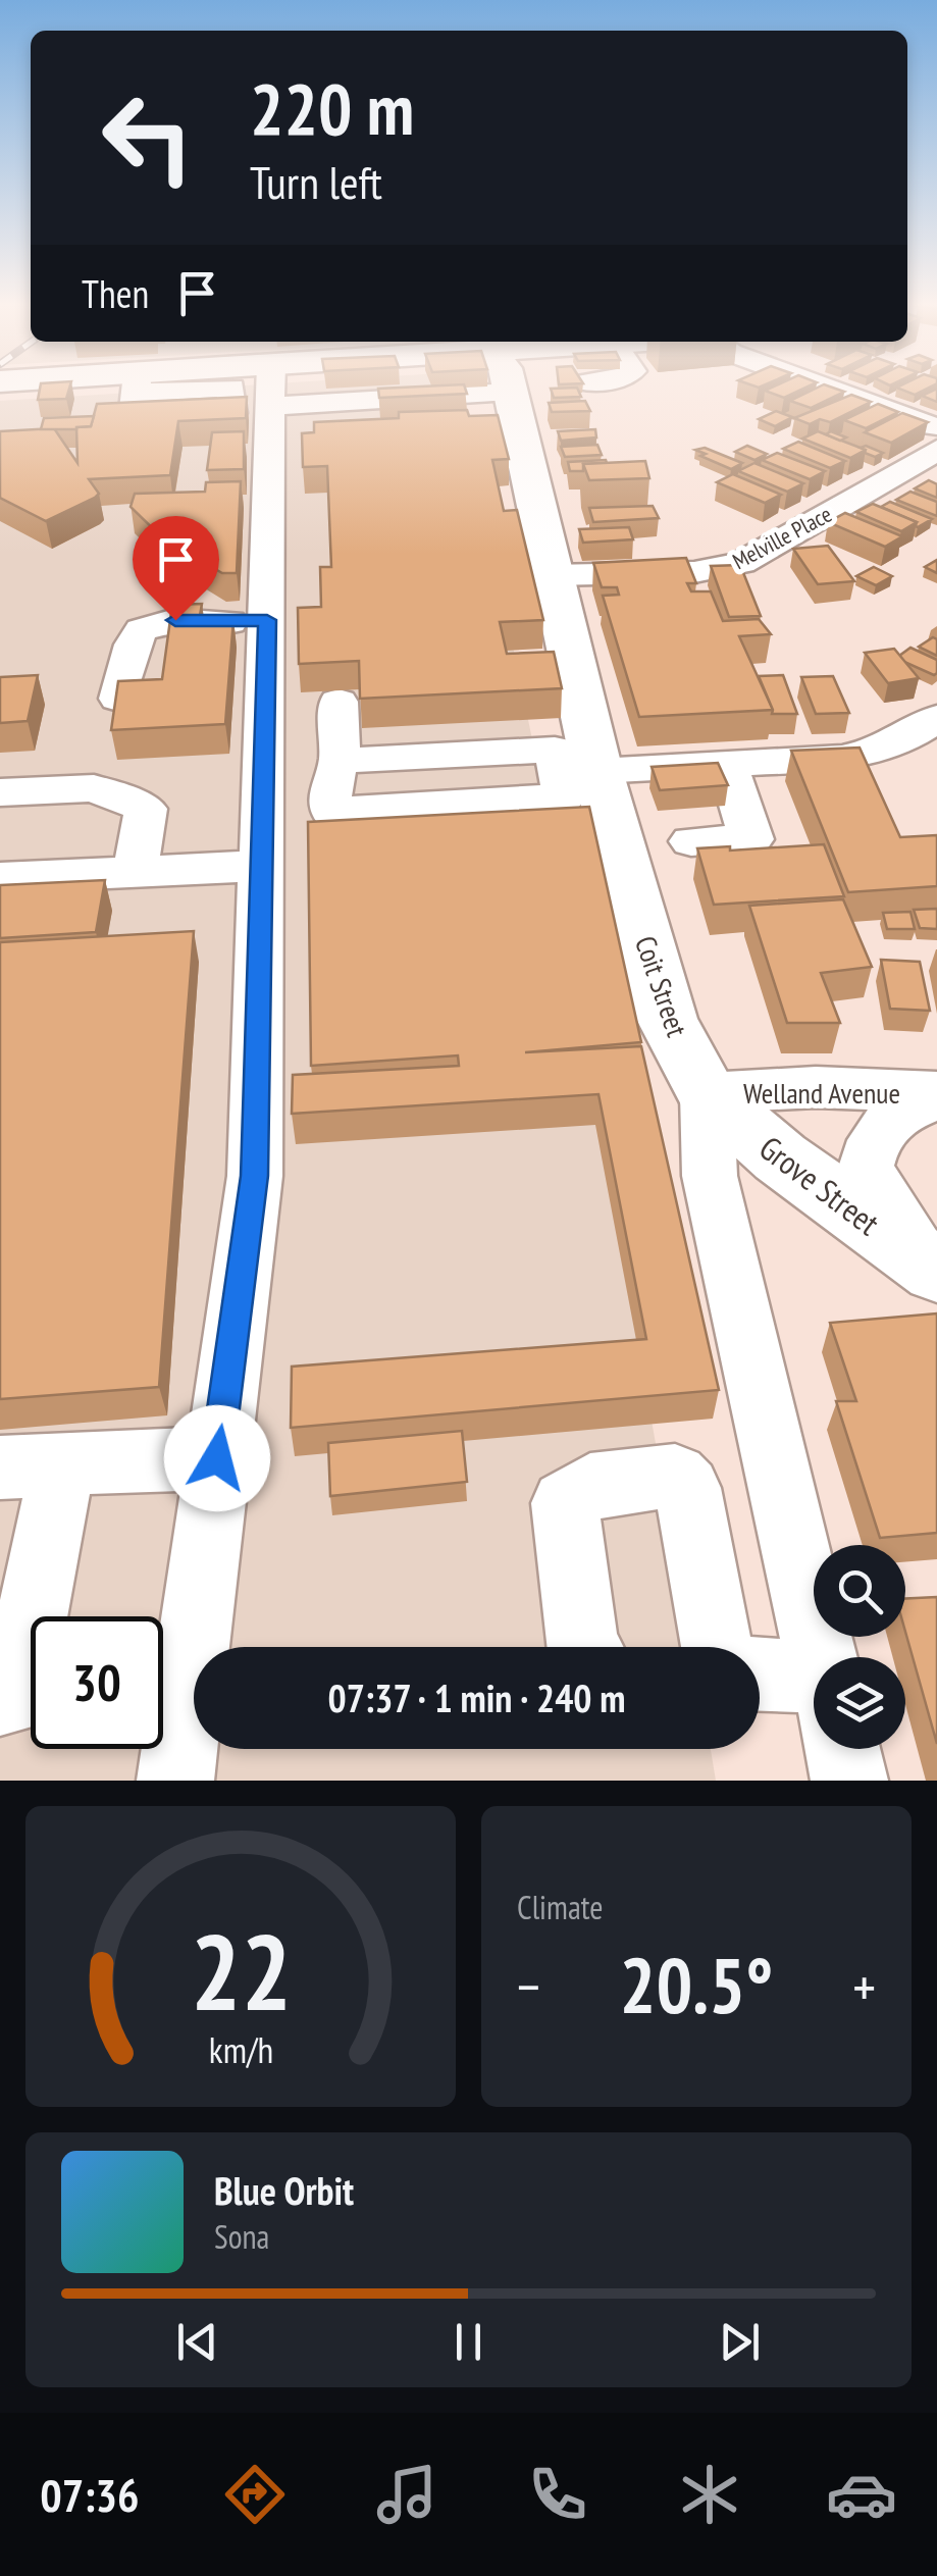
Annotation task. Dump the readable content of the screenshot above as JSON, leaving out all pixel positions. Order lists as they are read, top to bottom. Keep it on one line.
{"streets":{"main road":["Coit Street","Grove Street"],"street":["Melville Place","Welland Avenue"]},"crossings":[["Melville Place","Coit Street"],["Coit Street","Welland Avenue"],["Coit Street","Grove Street"],["Welland Avenue","Grove Street"]],"page":{"turn":["220 m","Turn left"],"then":"Then","limit":"30","trip":"07:37 · 1 min · 240 m","tile":"Climate","heat":["−","20.5°","+"],"song":["Blue Orbit","Sona"],"tabs":"07:36","gauge":["22","km/h"]}}
